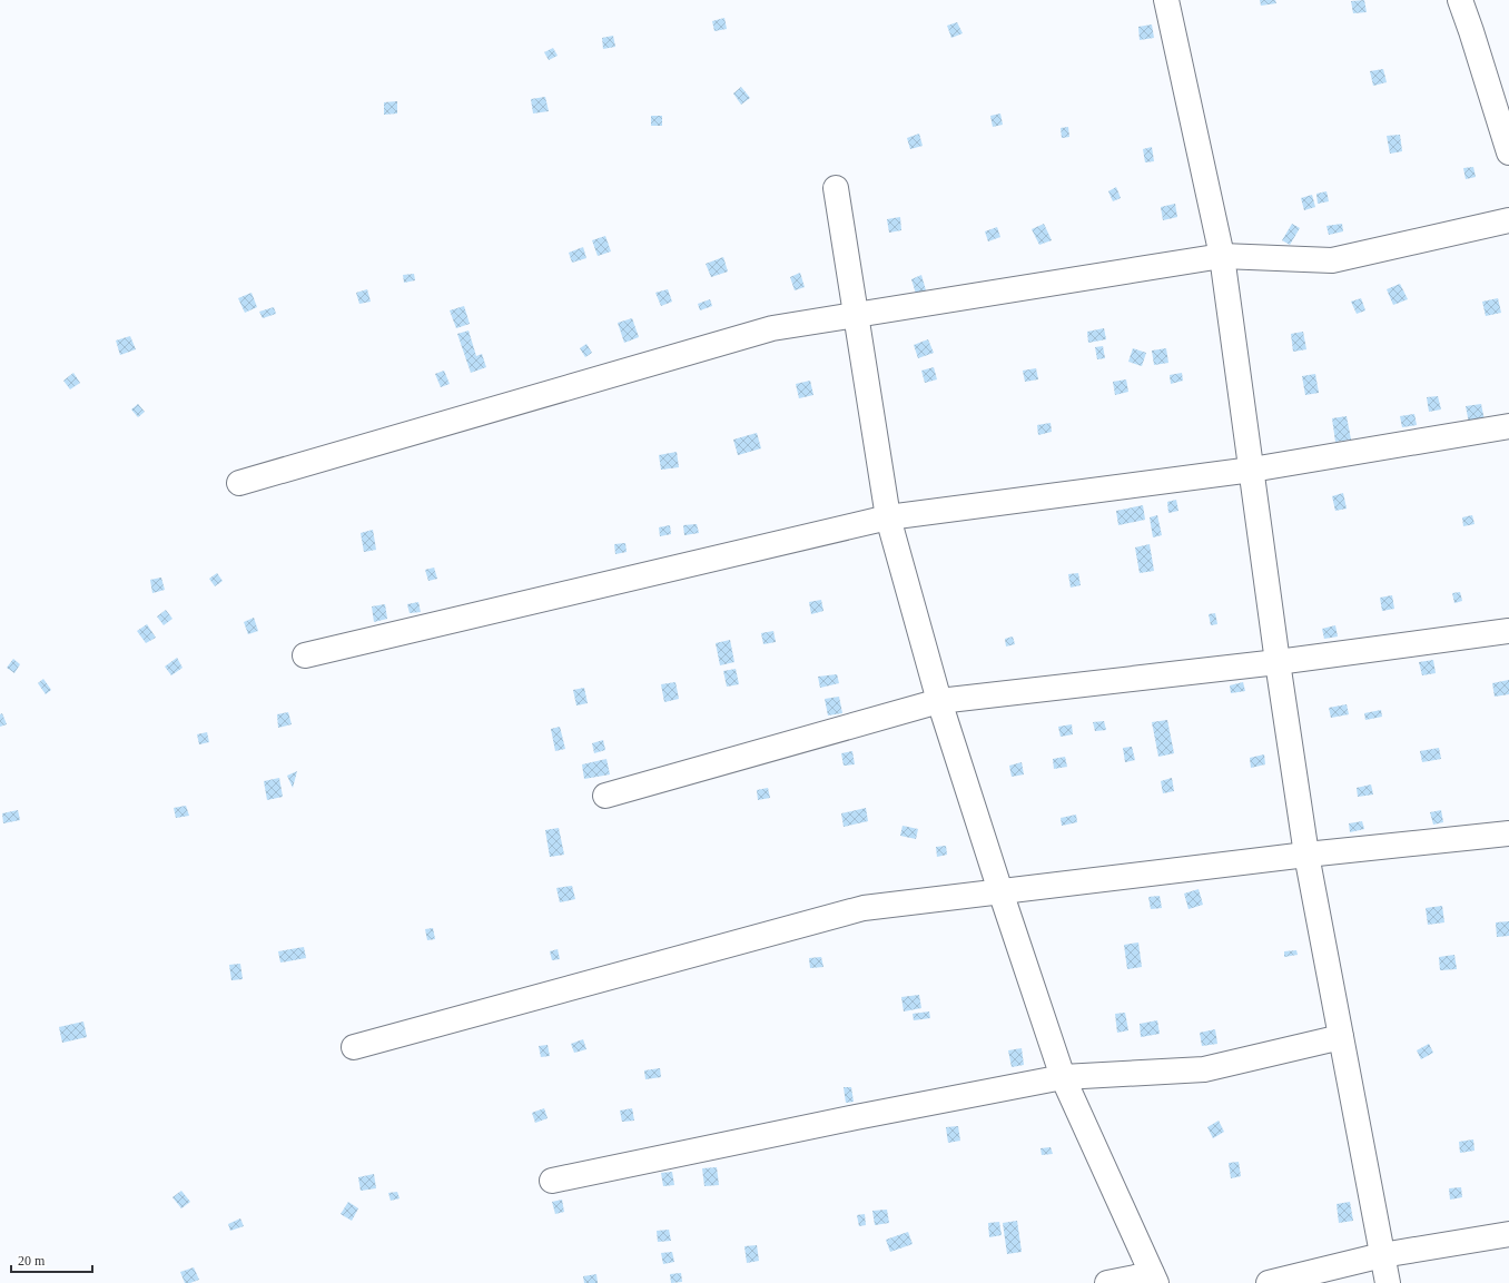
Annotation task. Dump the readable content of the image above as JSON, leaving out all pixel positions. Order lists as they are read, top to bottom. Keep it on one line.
{"scale_bar":"20 m"}
